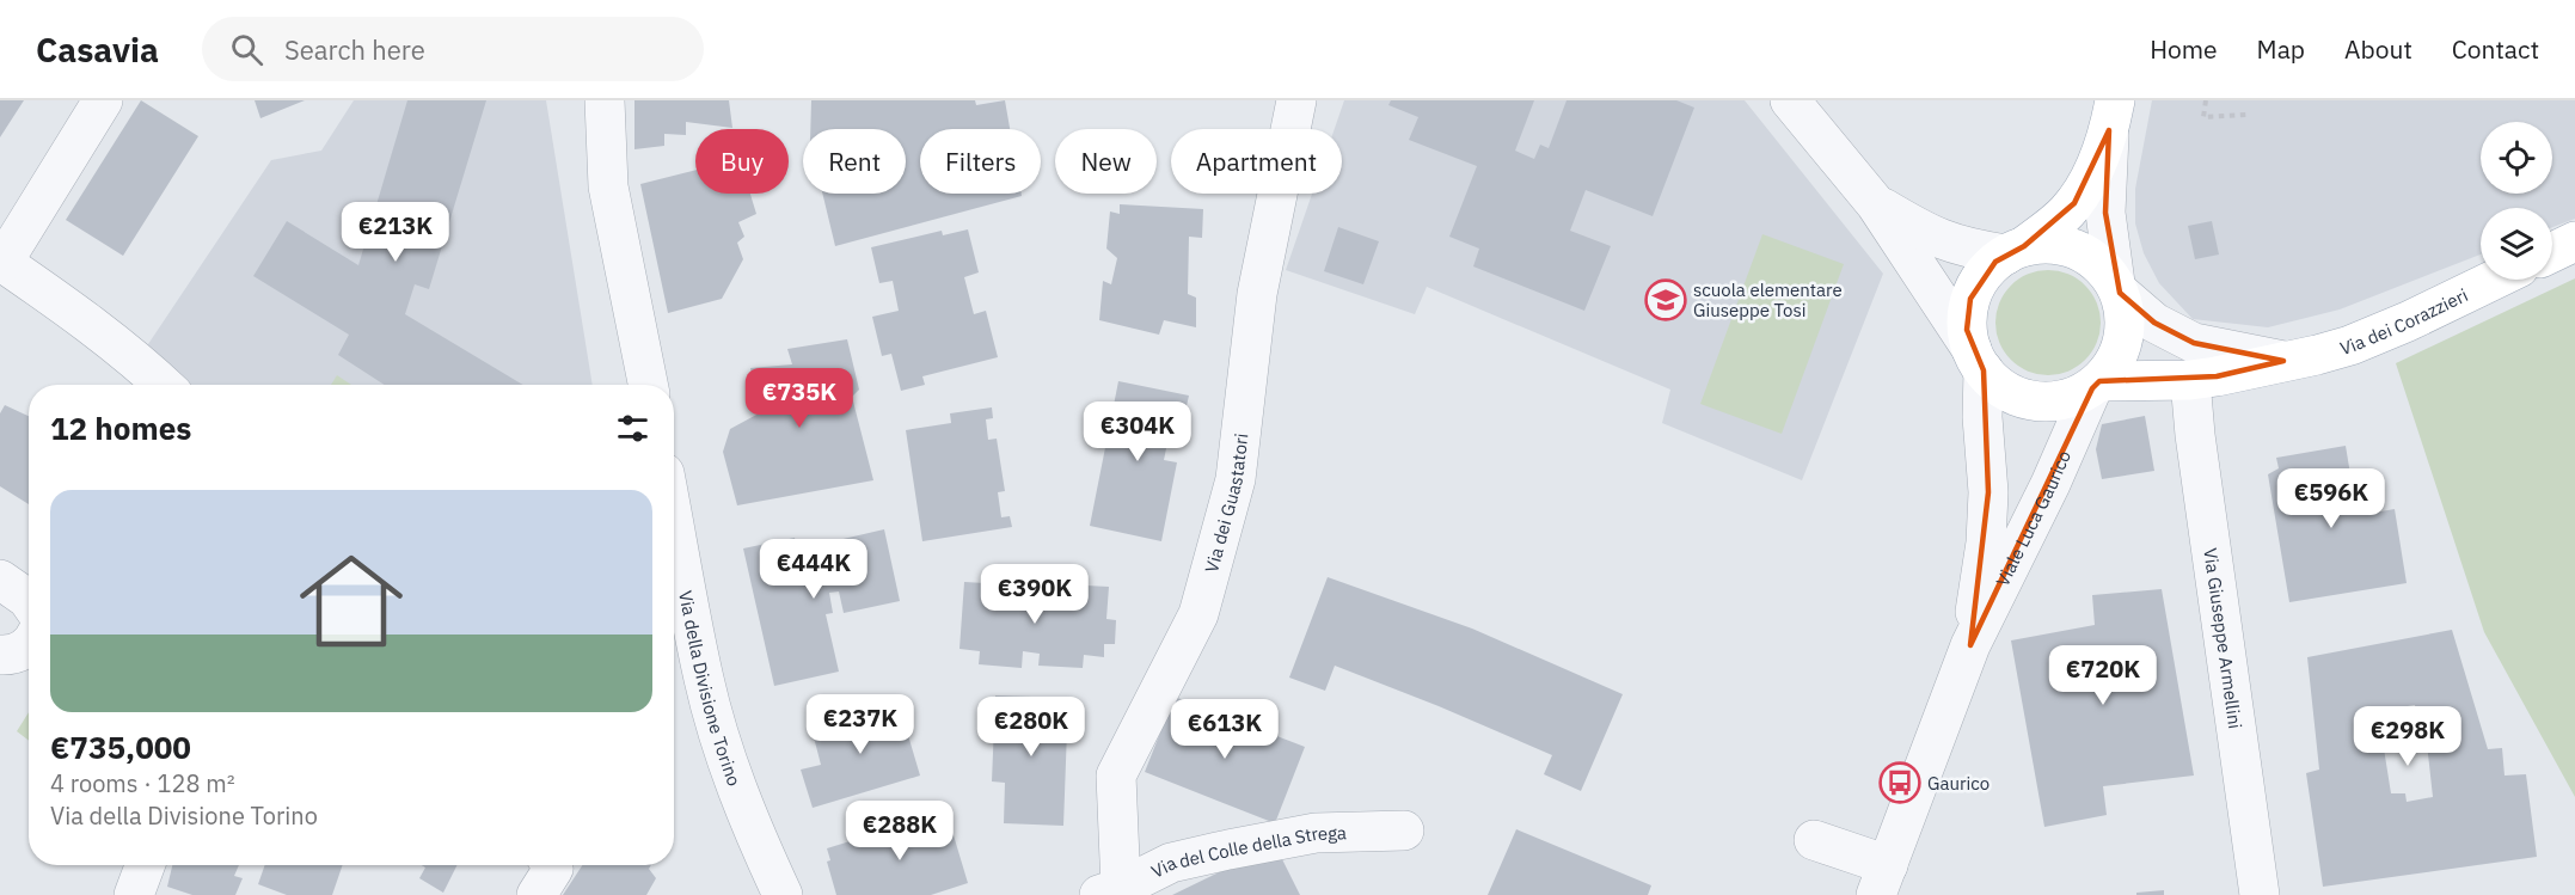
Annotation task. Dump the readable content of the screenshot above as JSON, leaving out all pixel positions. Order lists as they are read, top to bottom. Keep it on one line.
{"streets":{"main road":["Via dei Corazzieri"],"street":["Via dei Guastatori","Viale Luca Gaurico","Via Giuseppe Armellini","Via della Divisione Torino","Via del Colle della Strega"]},"crossings":[["Via dei Corazzieri","Viale Luca Gaurico"],["Via dei Corazzieri","Via Giuseppe Armellini"],["Via dei Guastatori","Via del Colle della Strega"]],"places":{"school or university":["scuola elementare Giuseppe Tosi"],"bus stop":["Gaurico"]},"page":{"header":"Casavia","search":"Search here","nav":["Home","Map","About","Contact"],"chip":["Buy","Rent","Filters","New","Apartment"],"price":["€213K","€735K","€304K","€596K","€444K","€390K","€720K","€237K","€280K","€613K","€298K","€288K"],"heading":"12 homes","list":[{"name":"€735,000","note":"4 rooms · 128 m² · Via della Divisione Torino"}]}}
